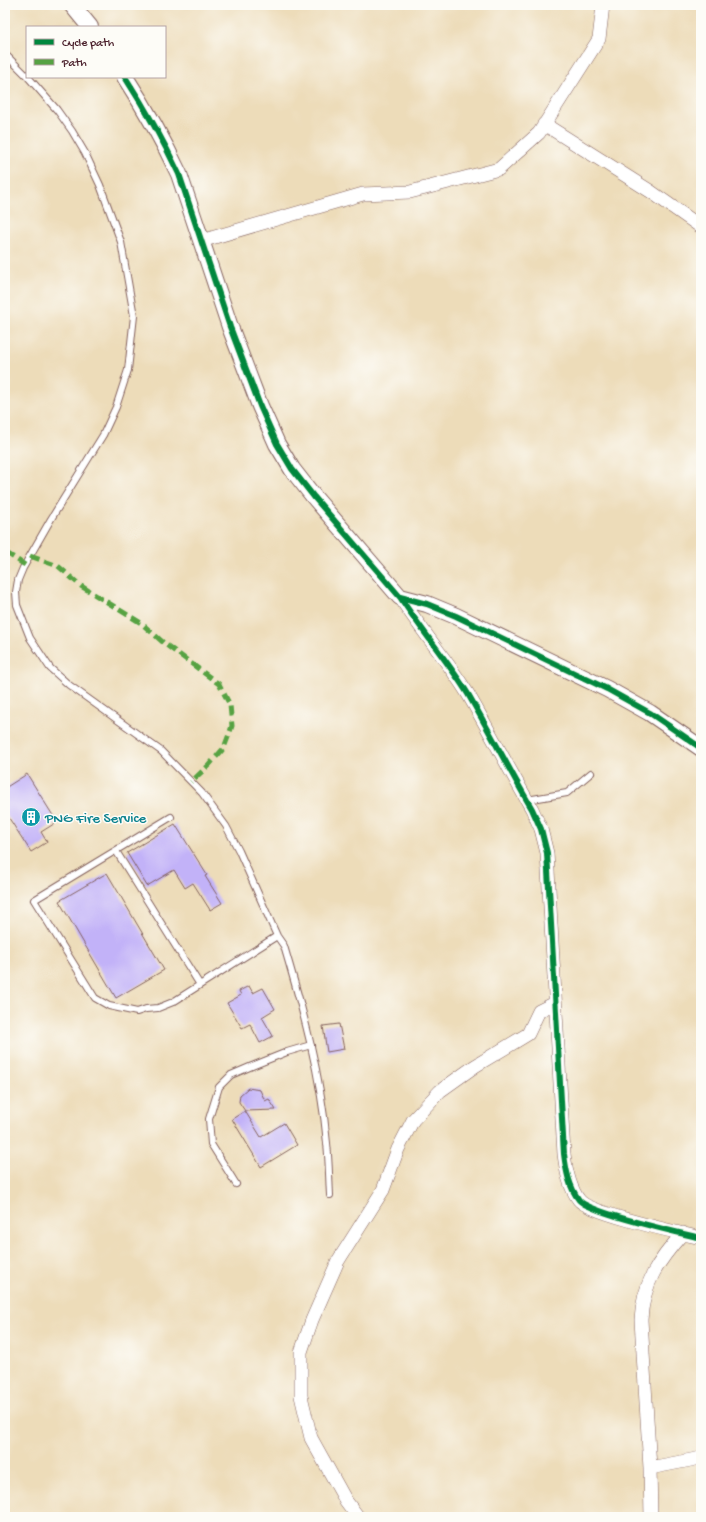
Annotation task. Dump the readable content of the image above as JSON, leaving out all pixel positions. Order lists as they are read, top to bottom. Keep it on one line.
{"places":{"building":["PNG Fire Service"]},"legend":["Cycle path","Path"]}
